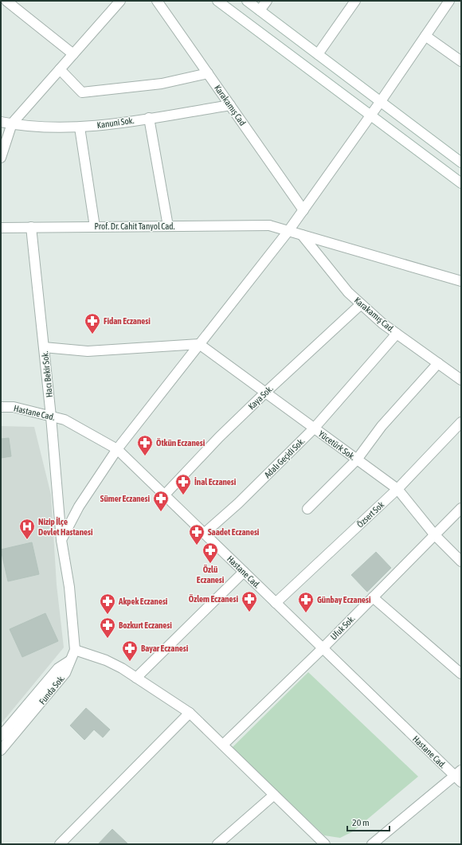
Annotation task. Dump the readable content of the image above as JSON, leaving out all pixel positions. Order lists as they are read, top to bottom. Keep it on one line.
{"streets":{"street":["Karakamış Cad","Kanuni Sok.","Prof. Dr. Cahit Tanyol Cad.","Karakamış Cad.","Hacı Bekir Sok.","Kaya Sok.","Hastane Cad.","Yücetürk Sok.","Adalı Geçidi Sok.","Özsert Sok","Ufuk Sok.","Funda Sok."]},"crossings":[["Karakamış Cad","Kanuni Sok."],["Prof. Dr. Cahit Tanyol Cad.","Karakamış Cad."],["Prof. Dr. Cahit Tanyol Cad.","Hacı Bekir Sok."],["Karakamış Cad.","Kaya Sok."],["Karakamış Cad.","Adalı Geçidi Sok."],["Hacı Bekir Sok.","Hastane Cad."],["Kaya Sok.","Hastane Cad."],["Kaya Sok.","Yücetürk Sok."],["Hastane Cad.","Adalı Geçidi Sok."],["Hastane Cad.","Özsert Sok"],["Hastane Cad.","Ufuk Sok."],["Yücetürk Sok.","Adalı Geçidi Sok."],["Yücetürk Sok.","Özsert Sok"],["Yücetürk Sok.","Ufuk Sok."]],"places":{"pharmacy":["Fidan Eczanesi","Ötkün Eczanesi","İnal Eczanesi","Sümer Eczanesi","Saadet Eczanesi","Özlü Eczanesi","Özlem Eczanesi","Günbay Eczanesi","Akpek Eczanesi","Bozkurt Eczanesi","Bayar Eczanesi"],"hospital":["Nizip İlçe Devlet Hastanesi"]},"scale_bar":"20 m"}
